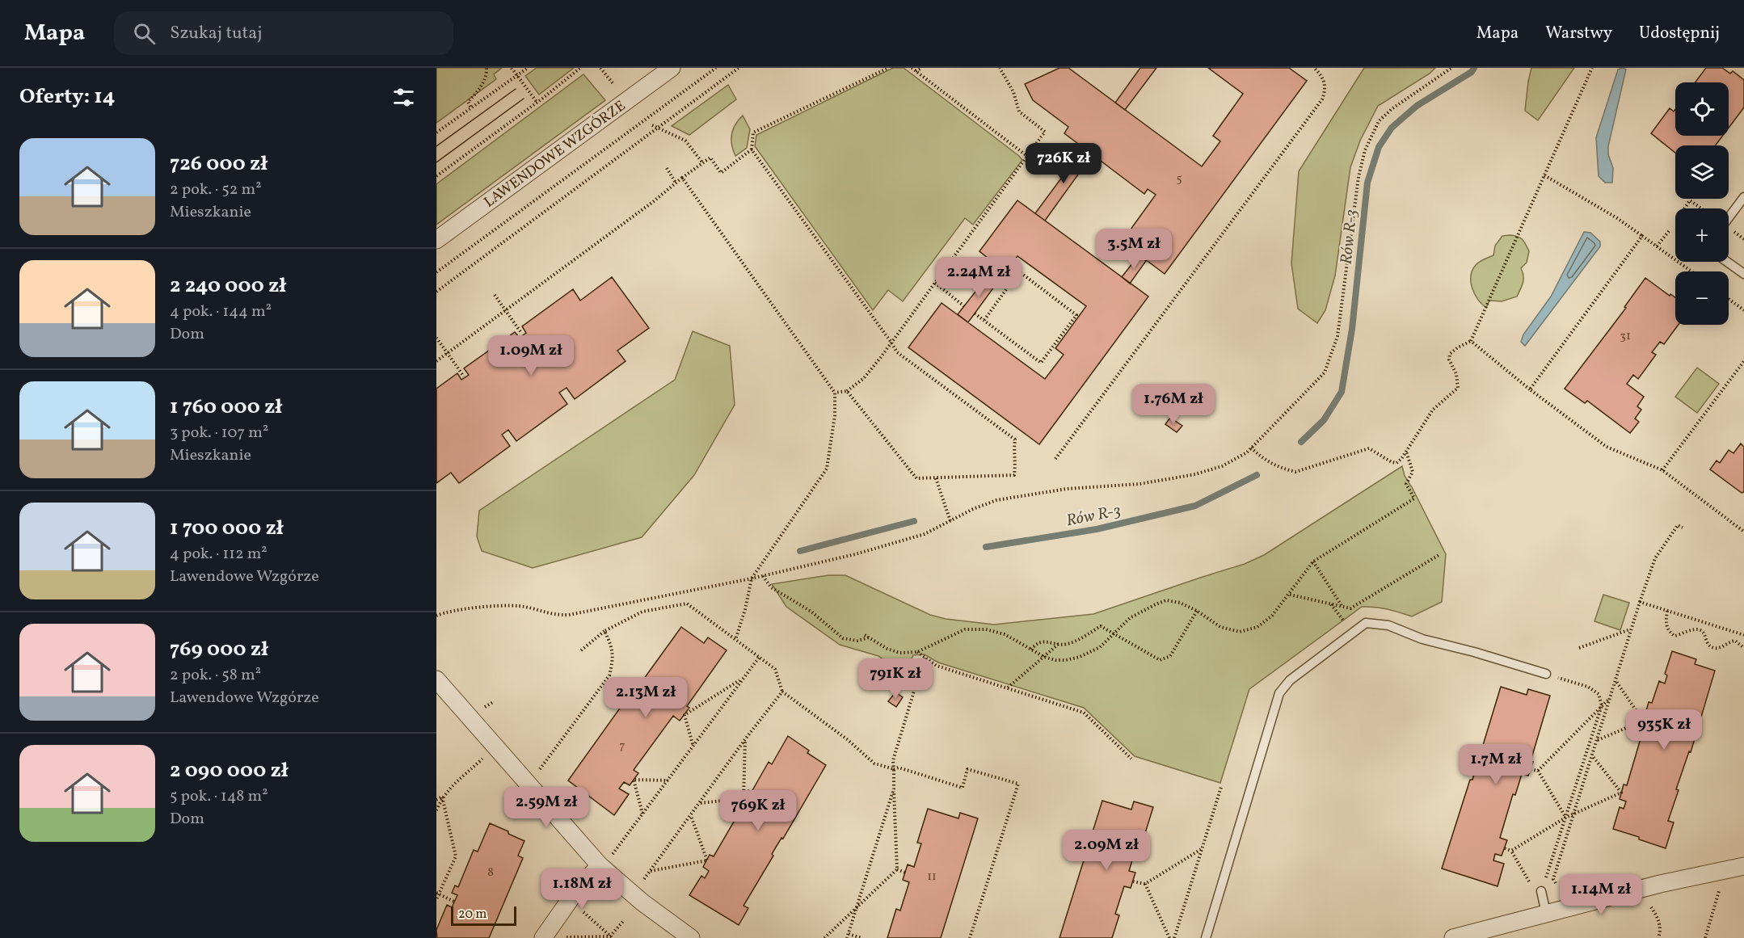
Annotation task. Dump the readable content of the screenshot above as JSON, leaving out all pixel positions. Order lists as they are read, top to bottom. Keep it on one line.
{"streets":{"street":["LAWENDOWE WZGÓRZE"]},"water":["Rów R-3"],"house_numbers":["5","31","7","8","11"],"scale_bar":"20 m","page":{"header":"Mapa","search":"Szukaj tutaj","nav":["Mapa","Warstwy","Udostępnij"],"heading":"Oferty: 14","map_buttons":["+","−"],"list":[{"name":"726 000 zł","note":"2 pok. · 52 m² · Mieszkanie"},{"name":"2 240 000 zł","note":"4 pok. · 144 m² · Dom"},{"name":"1 760 000 zł","note":"3 pok. · 107 m² · Mieszkanie"},{"name":"1 700 000 zł","note":"4 pok. · 112 m² · Lawendowe Wzgórze"},{"name":"769 000 zł","note":"2 pok. · 58 m² · Lawendowe Wzgórze"},{"name":"2 090 000 zł","note":"5 pok. · 148 m² · Dom"}],"price":["726K zł","3.5M zł","2.24M zł","1.09M zł","1.76M zł","791K zł","2.13M zł","935K zł","1.7M zł","2.59M zł","769K zł","2.09M zł","1.18M zł","1.14M zł"],"scale":"20 m"}}
